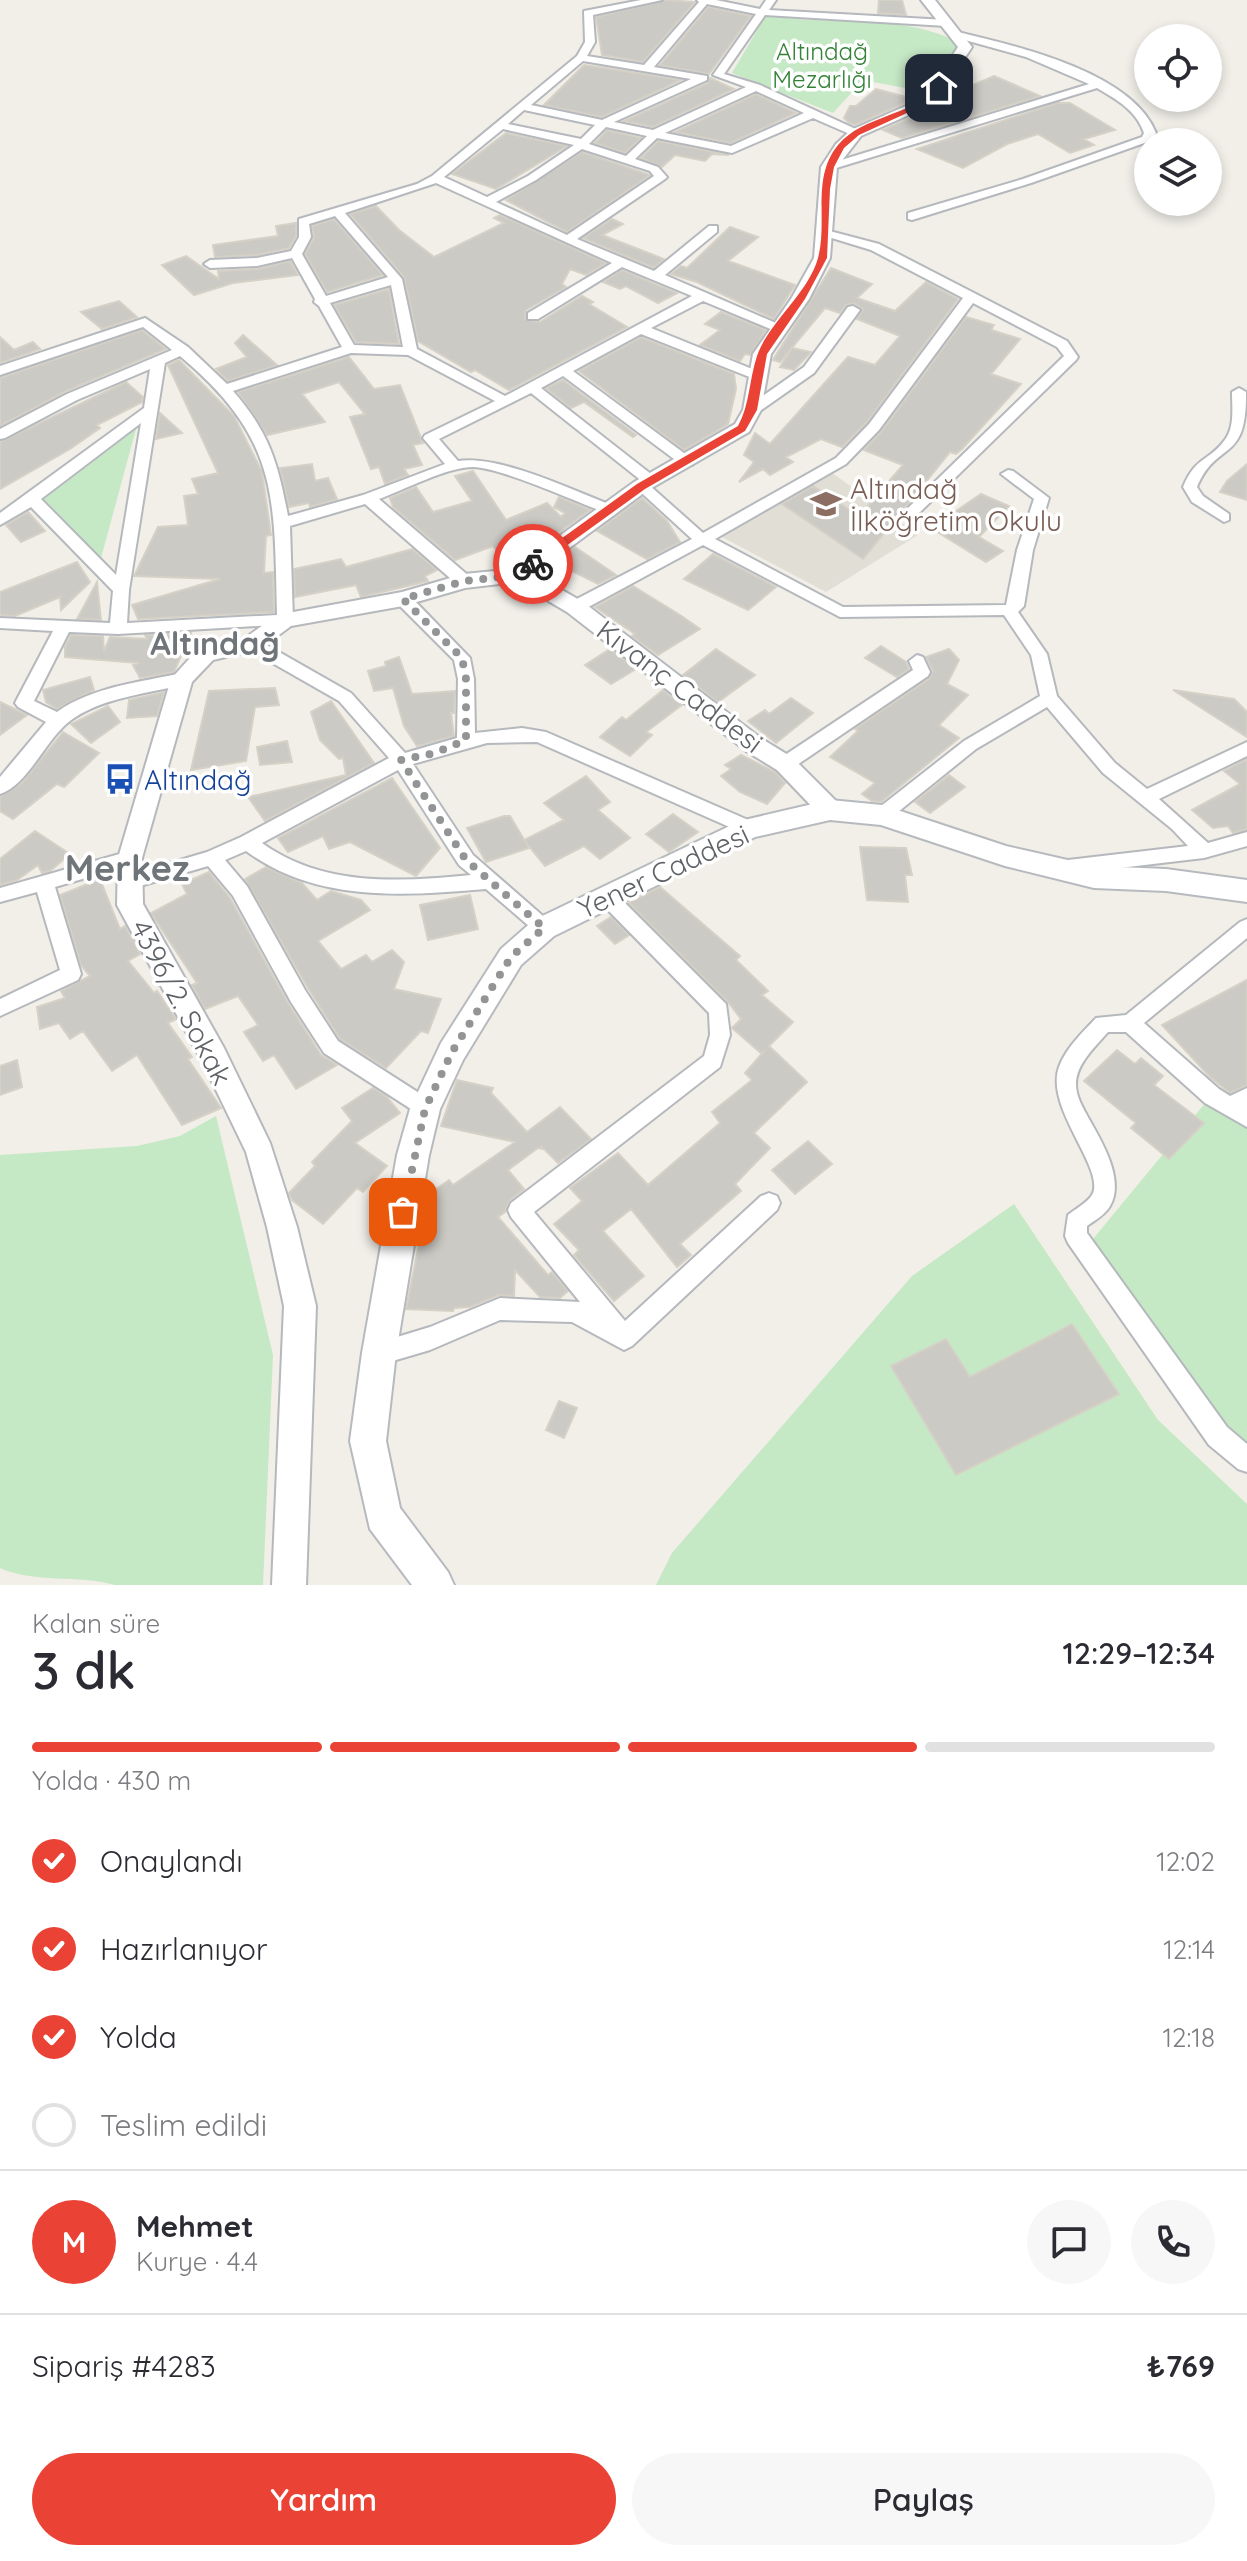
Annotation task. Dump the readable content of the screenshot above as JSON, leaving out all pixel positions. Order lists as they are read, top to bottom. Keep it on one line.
{"streets":{"main road":["Yener Caddesi"],"street":["Kıvanç Caddesi","4396/2. Sokak"]},"crossings":[["Kıvanç Caddesi","Yener Caddesi"]],"districts":["Altındağ","Merkez"],"parks":["Altındağ Mezarlığı"],"places":{"school or university":["Altındağ İlköğretim Okulu"],"bus stop":["Altındağ"]},"page":{"heading":["3 dk","Kalan süre","12:29–12:34"],"panel":["Mehmet","Kurye · 4.4","Sipariş #4283","₺769"],"bar":"Yolda · 430 m","list":[["Onaylandı","12:02"],["Hazırlanıyor","12:14"],["Yolda","12:18"],"Teslim edildi"],"round":"M","buttons":["Yardım","Paylaş"]}}
